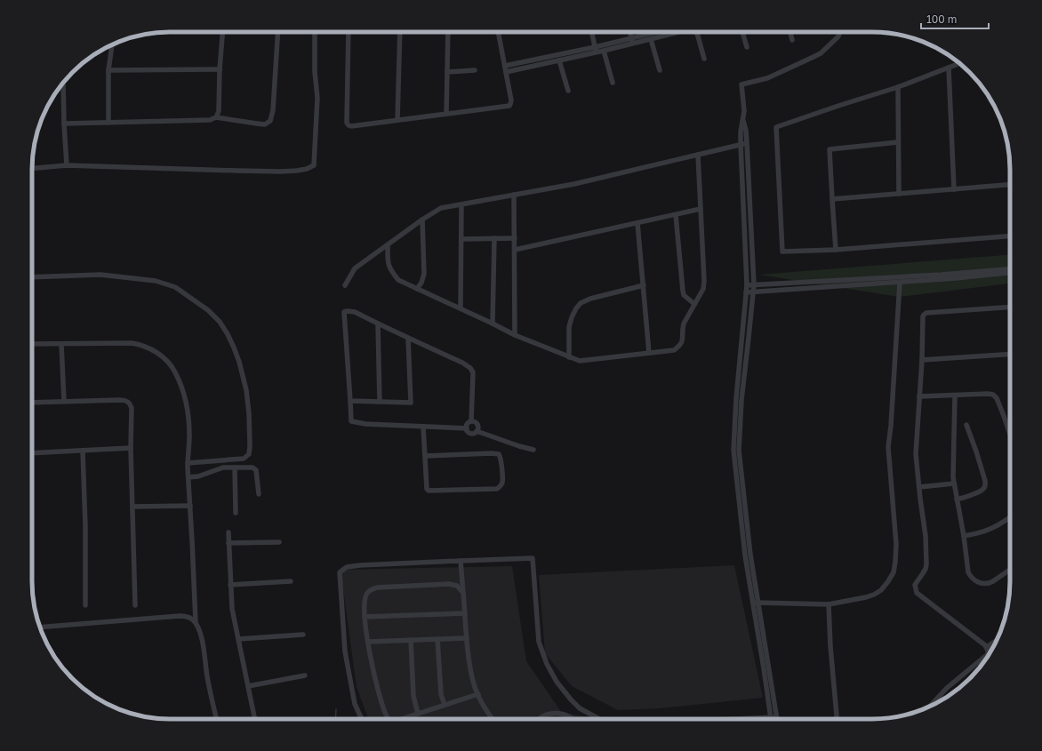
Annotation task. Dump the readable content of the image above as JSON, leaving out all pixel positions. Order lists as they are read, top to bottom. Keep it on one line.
{"scale_bar":"100 m"}
